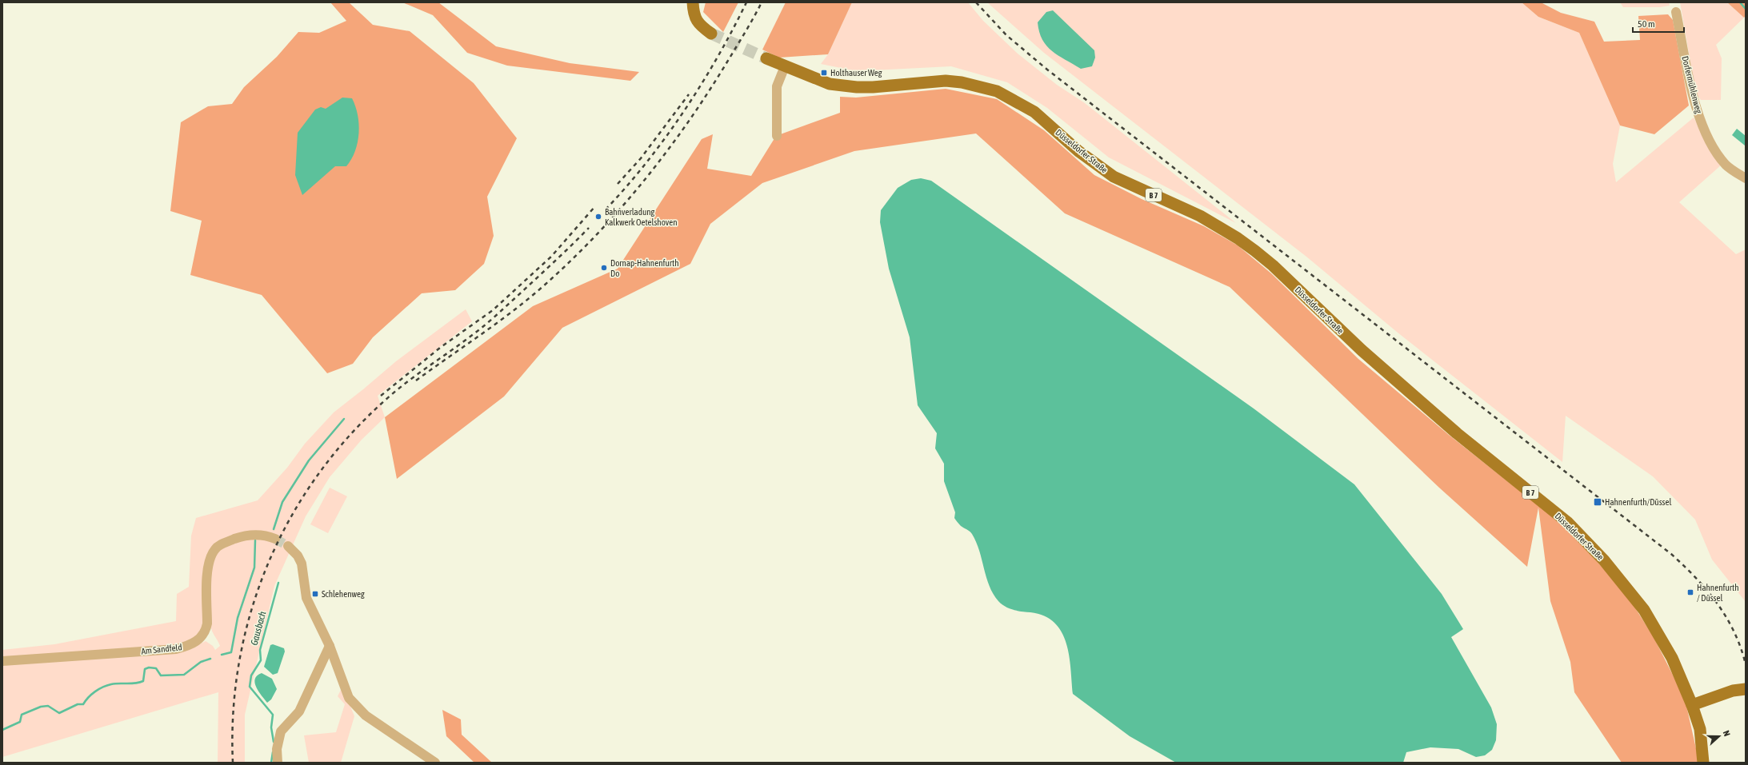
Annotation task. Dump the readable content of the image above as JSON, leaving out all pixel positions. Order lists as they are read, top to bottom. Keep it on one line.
{"streets":{"main road":["Düsseldorfer Straße","B 7"],"street":["Dorfermühlenweg","Am Sandfeld"]},"water":["Gausbach"],"places":{"transit":["Holthauser Weg","Hahnenfurth/Düssel","Hahnenfurth / Düssel","Schlehenweg"],"other":["Bahnverladung Kalkwerk Oetelshoven","Dornap-Hahnenfurth Do"]},"scale_bar":"50 m","north":"right"}
